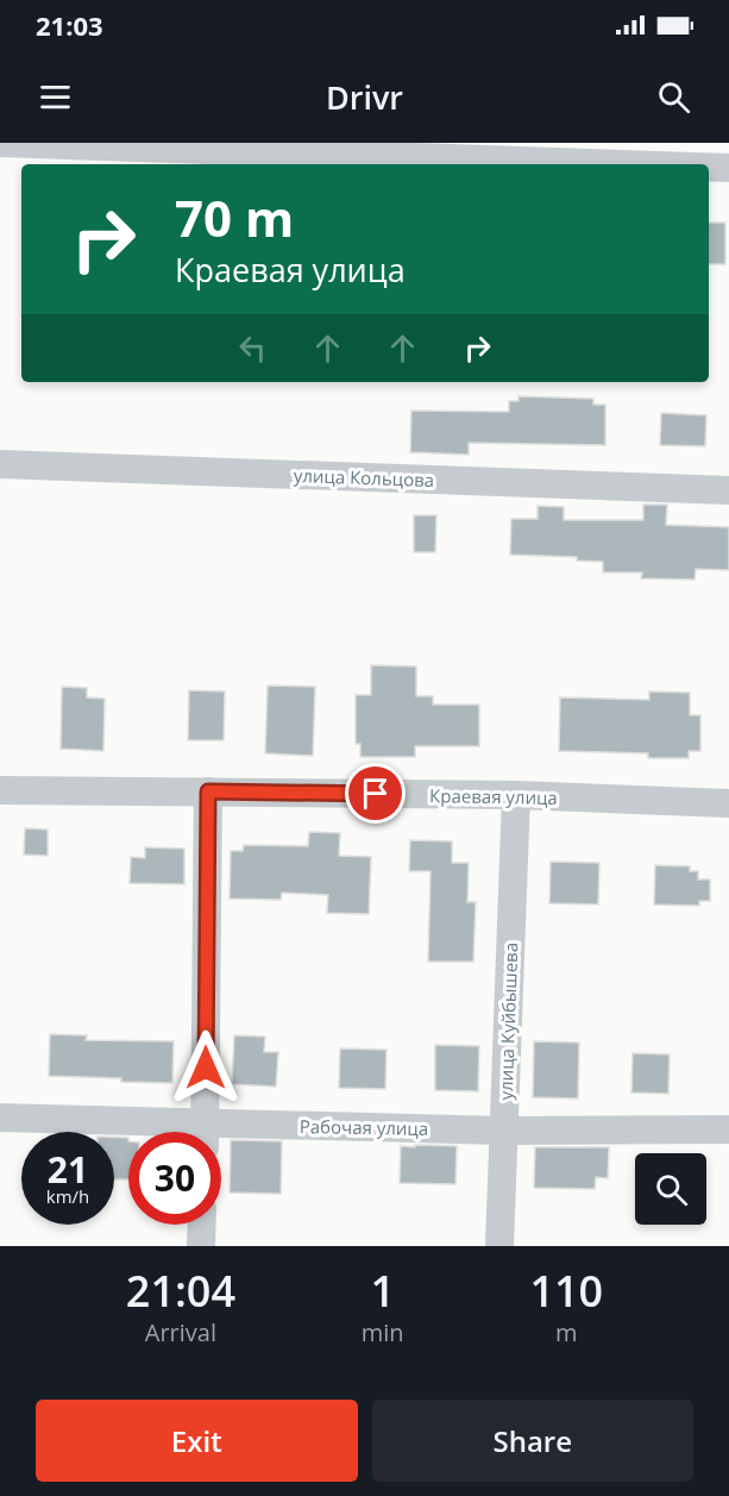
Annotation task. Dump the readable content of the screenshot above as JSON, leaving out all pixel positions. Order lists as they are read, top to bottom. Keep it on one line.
{"streets":{"street":["улица Кольцова","Краевая улица","улица Куйбышева","Рабочая улица"]},"crossings":[["Краевая улица","улица Куйбышева"],["улица Куйбышева","Рабочая улица"]],"page":{"status":"21:03","header":"Drivr","turn":["70 m","Краевая улица"],"speed":"21 km/h","limit":"30","eta":["21:04","Arrival","1","min","110","m"],"buttons":["Exit","Share"]}}
